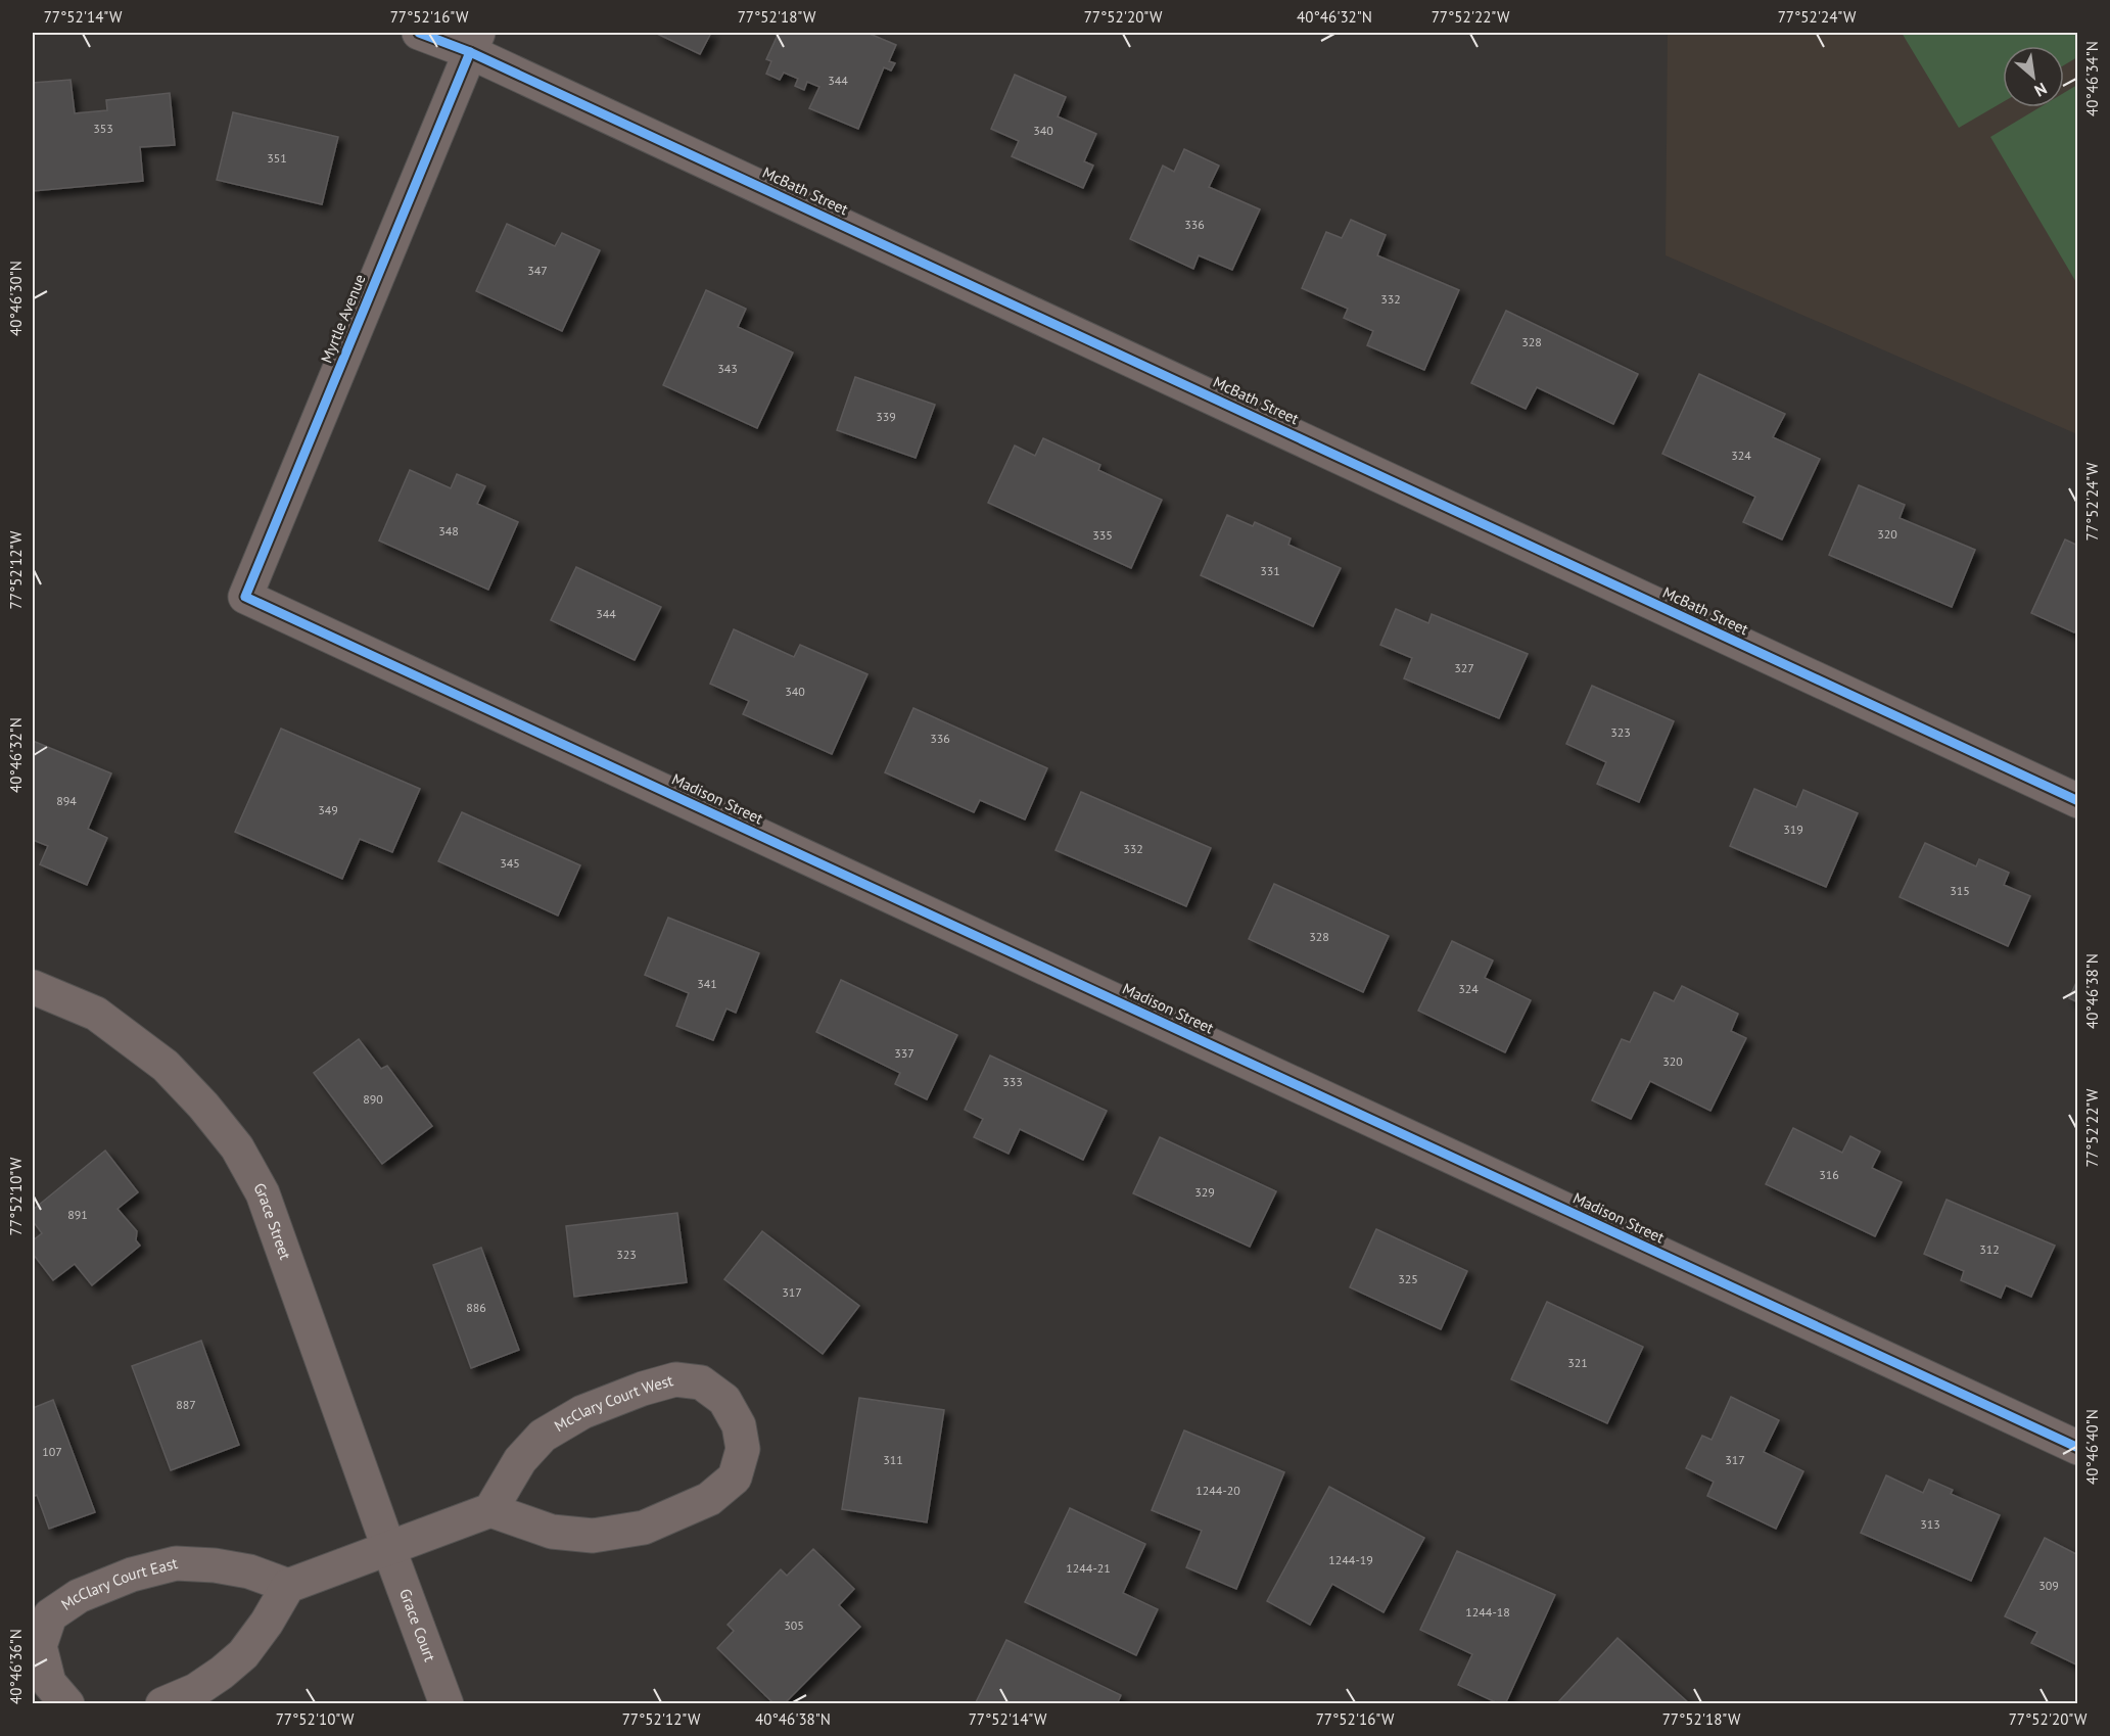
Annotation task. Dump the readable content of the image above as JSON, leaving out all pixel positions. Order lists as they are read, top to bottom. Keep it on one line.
{"streets":{"street":["McBath Street","Myrtle Avenue","Madison Street","Grace Street","McClary Court West","McClary Court East","Grace Court"]},"crossings":[["McBath Street","Myrtle Avenue"],["Myrtle Avenue","Madison Street"],["Grace Street","Grace Court"]],"house_numbers":["344","353","340","351","336","347","332","328","343","339","324","348","320","335","331","344","327","340","323","336","894","349","319","332","345","315","328","341","324","337","320","333","890","316","329","891","312","323","325","317","886","321","887","107","311","317","1244-20","313","1244-19","1244-21","309","1244-18","305"],"north":"bottom right","coordinates":["77°52'14\"W","77°52'16\"W","77°52'18\"W","77°52'20\"W","40°46'32\"N","77°52'22\"W","77°52'24\"W","40°46'34\"N","40°46'30\"N","77°52'12\"W","40°46'38\"N","77°52'10\"W","40°46'40\"N","40°46'36\"N"]}
